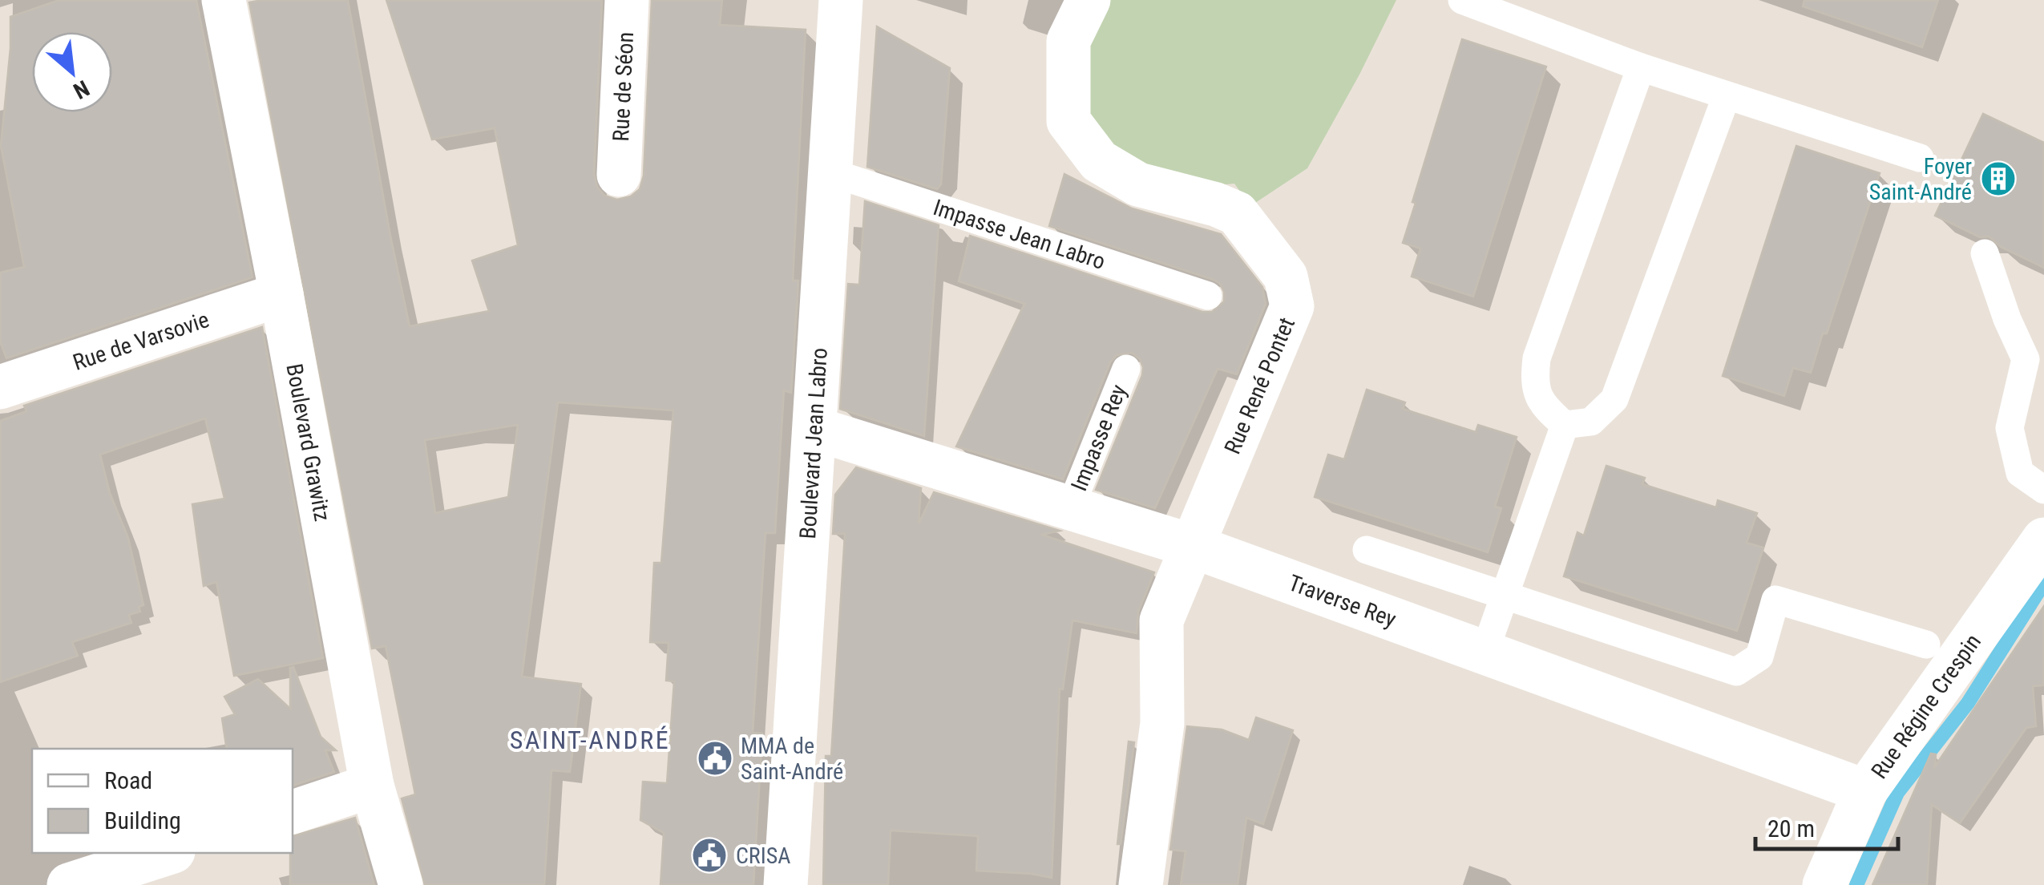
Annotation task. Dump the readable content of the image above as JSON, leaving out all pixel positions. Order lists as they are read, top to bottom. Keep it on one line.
{"streets":{"street":["Rue de Séon","Rue de Varsovie","Rue René Pontet","Boulevard Jean Labro","Boulevard Grawitz","Traverse Rey","Rue Régine Crespin"],"lane":["Impasse Jean Labro","Impasse Rey"]},"crossings":[["Impasse Jean Labro","Boulevard Jean Labro"],["Rue de Varsovie","Boulevard Grawitz"],["Rue René Pontet","Traverse Rey"],["Impasse Rey","Traverse Rey"],["Boulevard Jean Labro","Traverse Rey"],["Traverse Rey","Rue Régine Crespin"]],"districts":["SAINT-ANDRÉ"],"places":{"building":["Foyer Saint-André"],"public building":["MMA de Saint-André","CRISA"]},"legend":["Road","Building"],"scale_bar":"20 m","north":"bottom right"}
